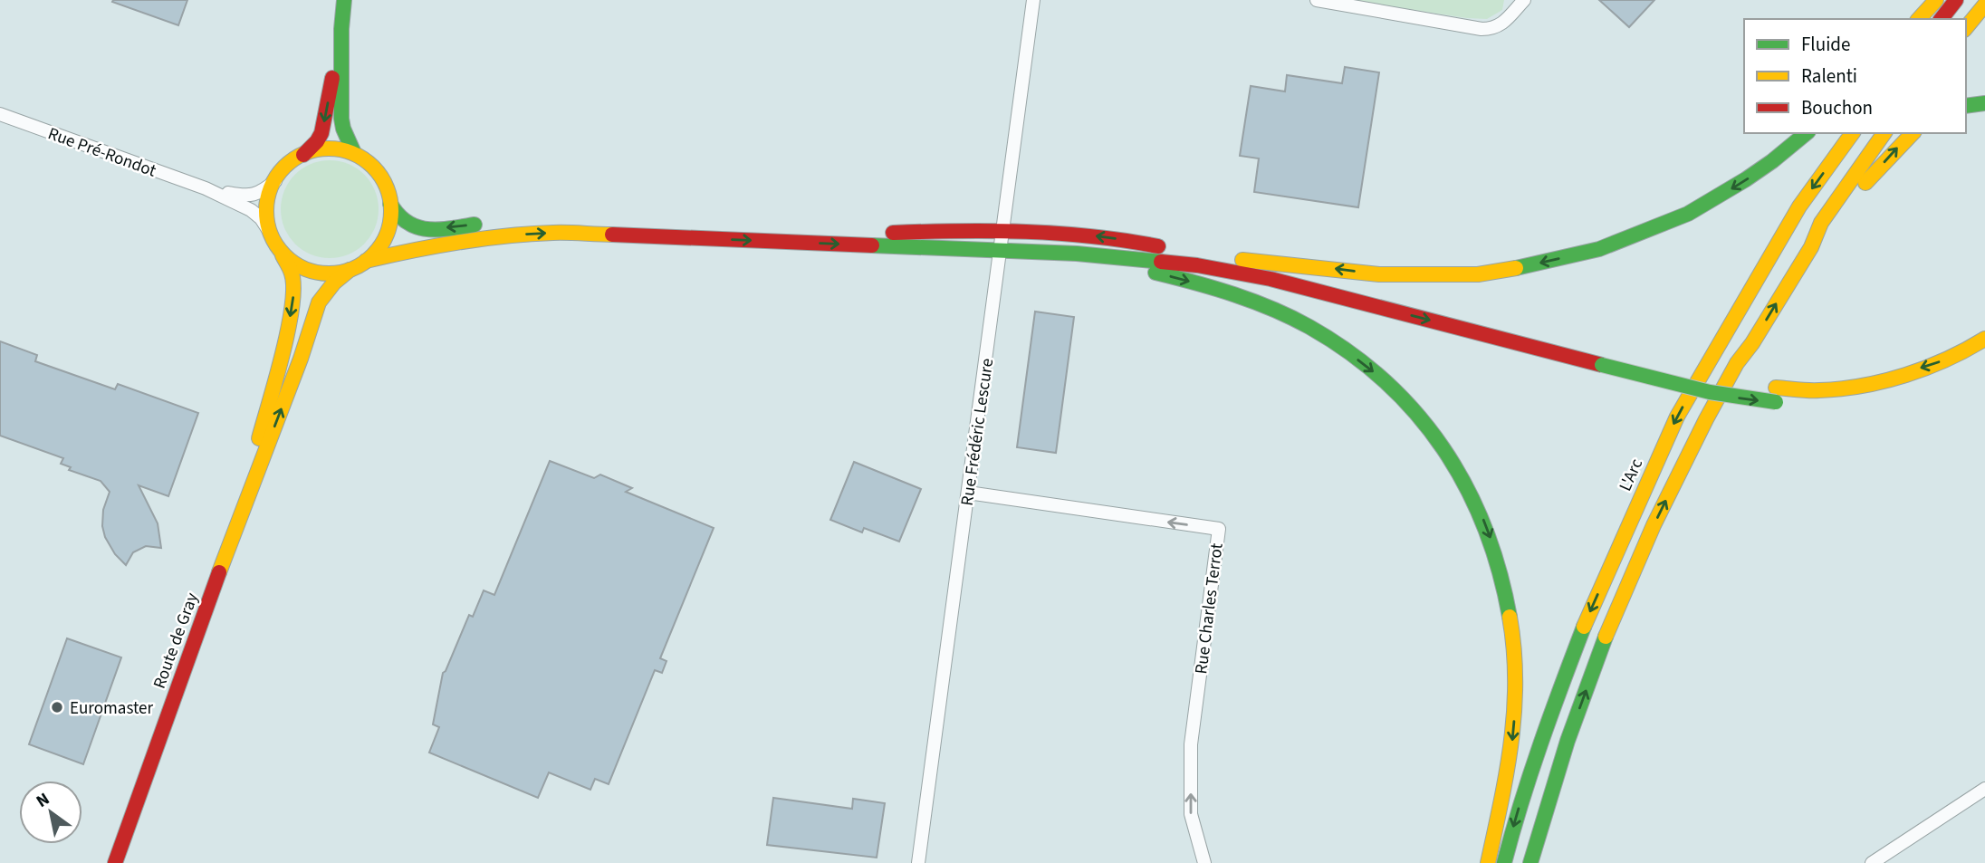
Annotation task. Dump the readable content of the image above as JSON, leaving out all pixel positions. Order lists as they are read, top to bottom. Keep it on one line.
{"streets":{"main road":["L'Arc","Route de Gray"],"street":["Rue Pré-Rondot","Rue Frédéric Lescure","Rue Charles Terrot"]},"crossings":[["Rue Pré-Rondot","Route de Gray"],["Rue Frédéric Lescure","Rue Charles Terrot"]],"places":["Euromaster"],"legend":["Fluide","Ralenti","Bouchon"],"north":"top left"}
